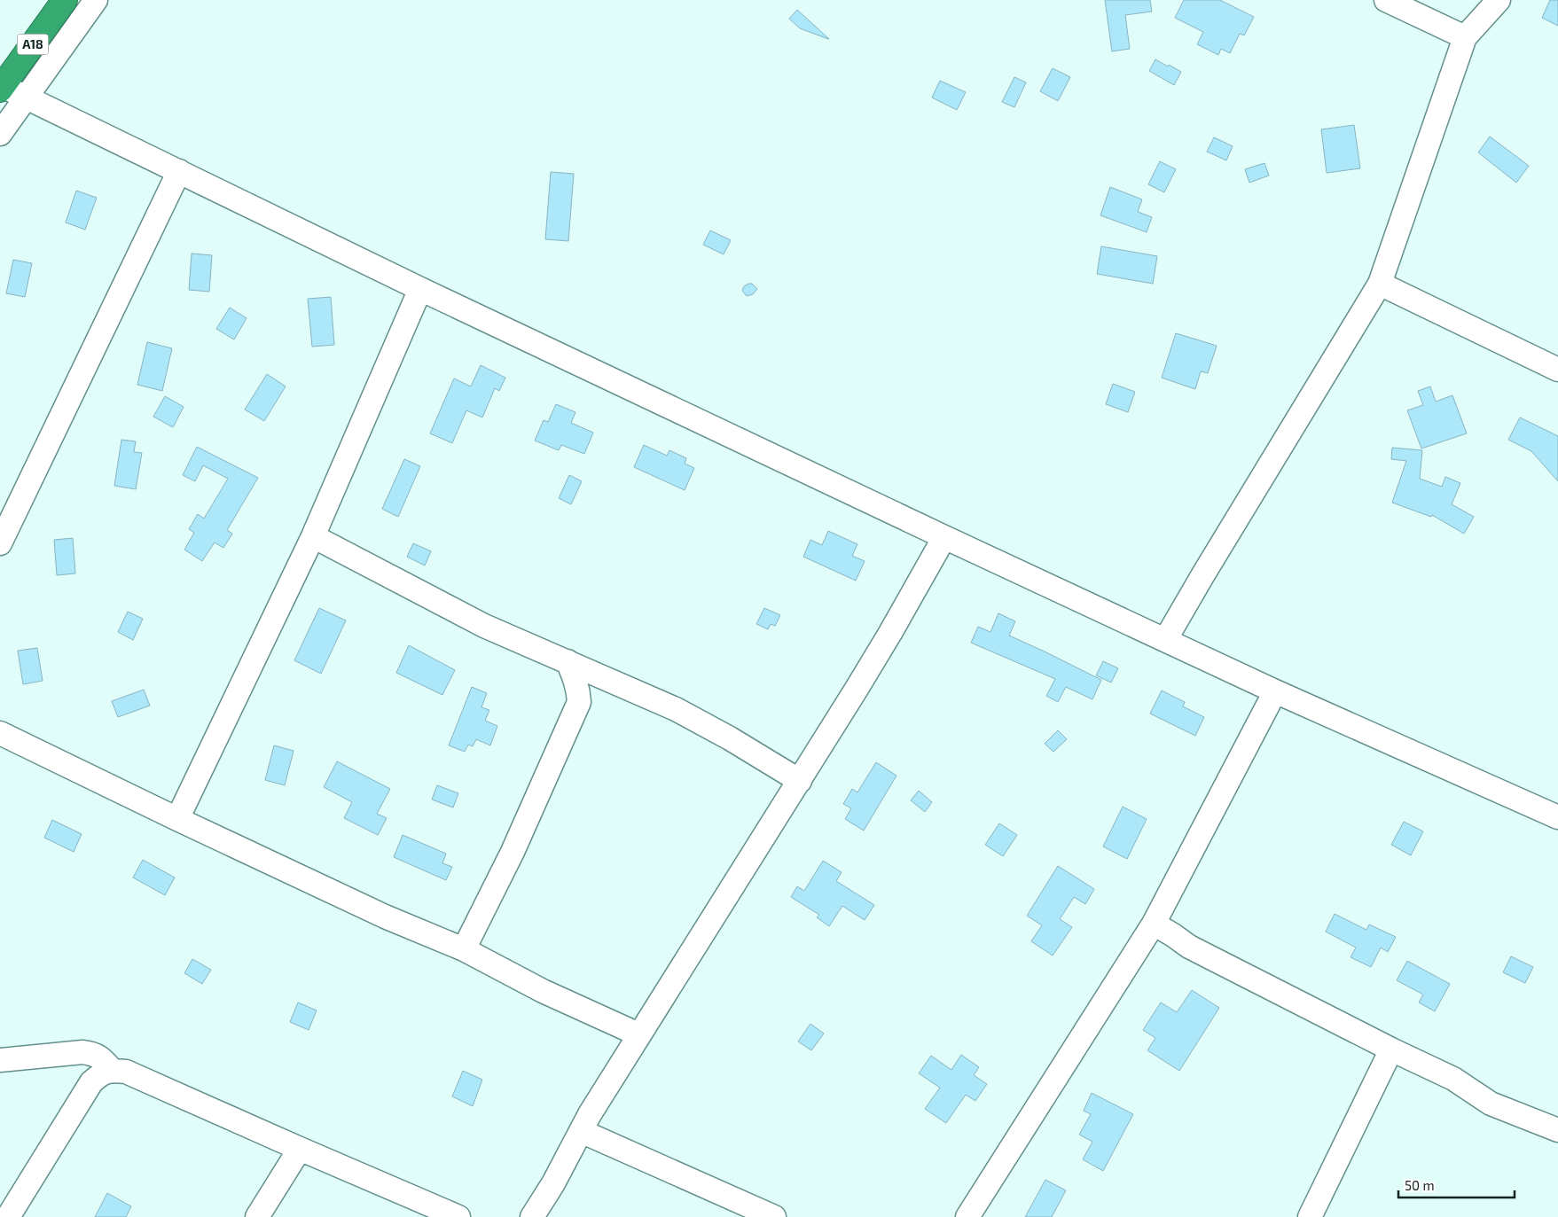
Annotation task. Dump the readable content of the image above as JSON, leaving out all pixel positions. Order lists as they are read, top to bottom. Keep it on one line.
{"streets":{"highway":["A18"]},"scale_bar":"50 m"}
